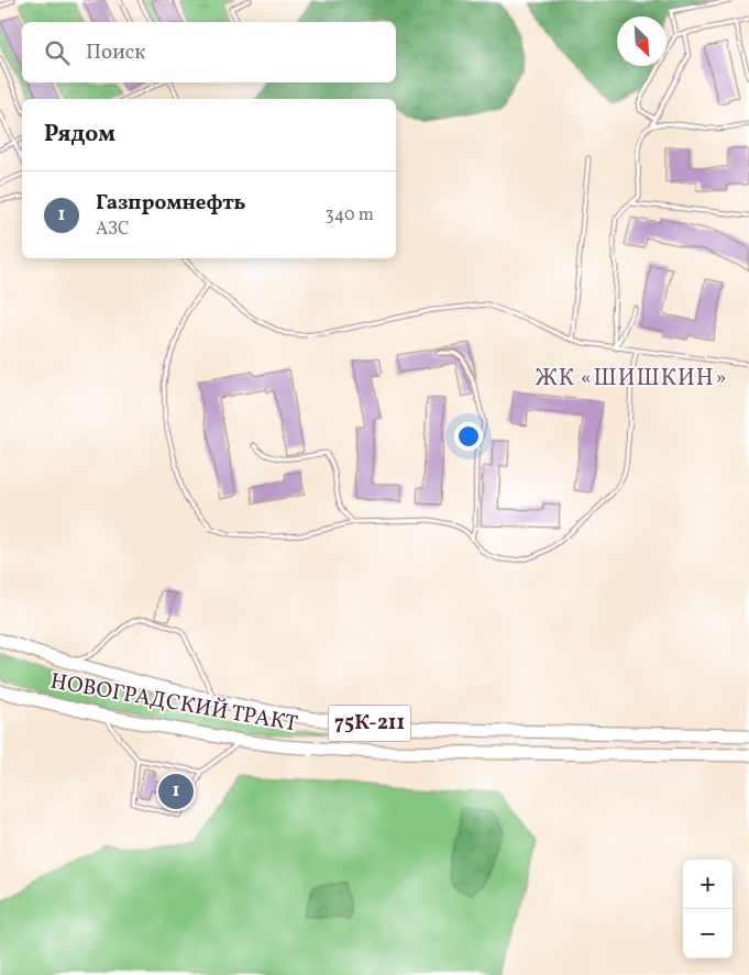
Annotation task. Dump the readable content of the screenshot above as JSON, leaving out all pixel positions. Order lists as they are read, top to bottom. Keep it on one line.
{"streets":{"main road":["НОВОГРАДСКИЙ ТРАКТ","75К-211"]},"districts":["ЖК «ШИШКИН»"],"north":"bottom right","page":{"search":"Поиск","heading":"Рядом","list":[{"mark":"1","name":"Газпромнефть","note":"АЗС","value":"340 m"}],"pins":"1","map_buttons":["+","−"]}}
